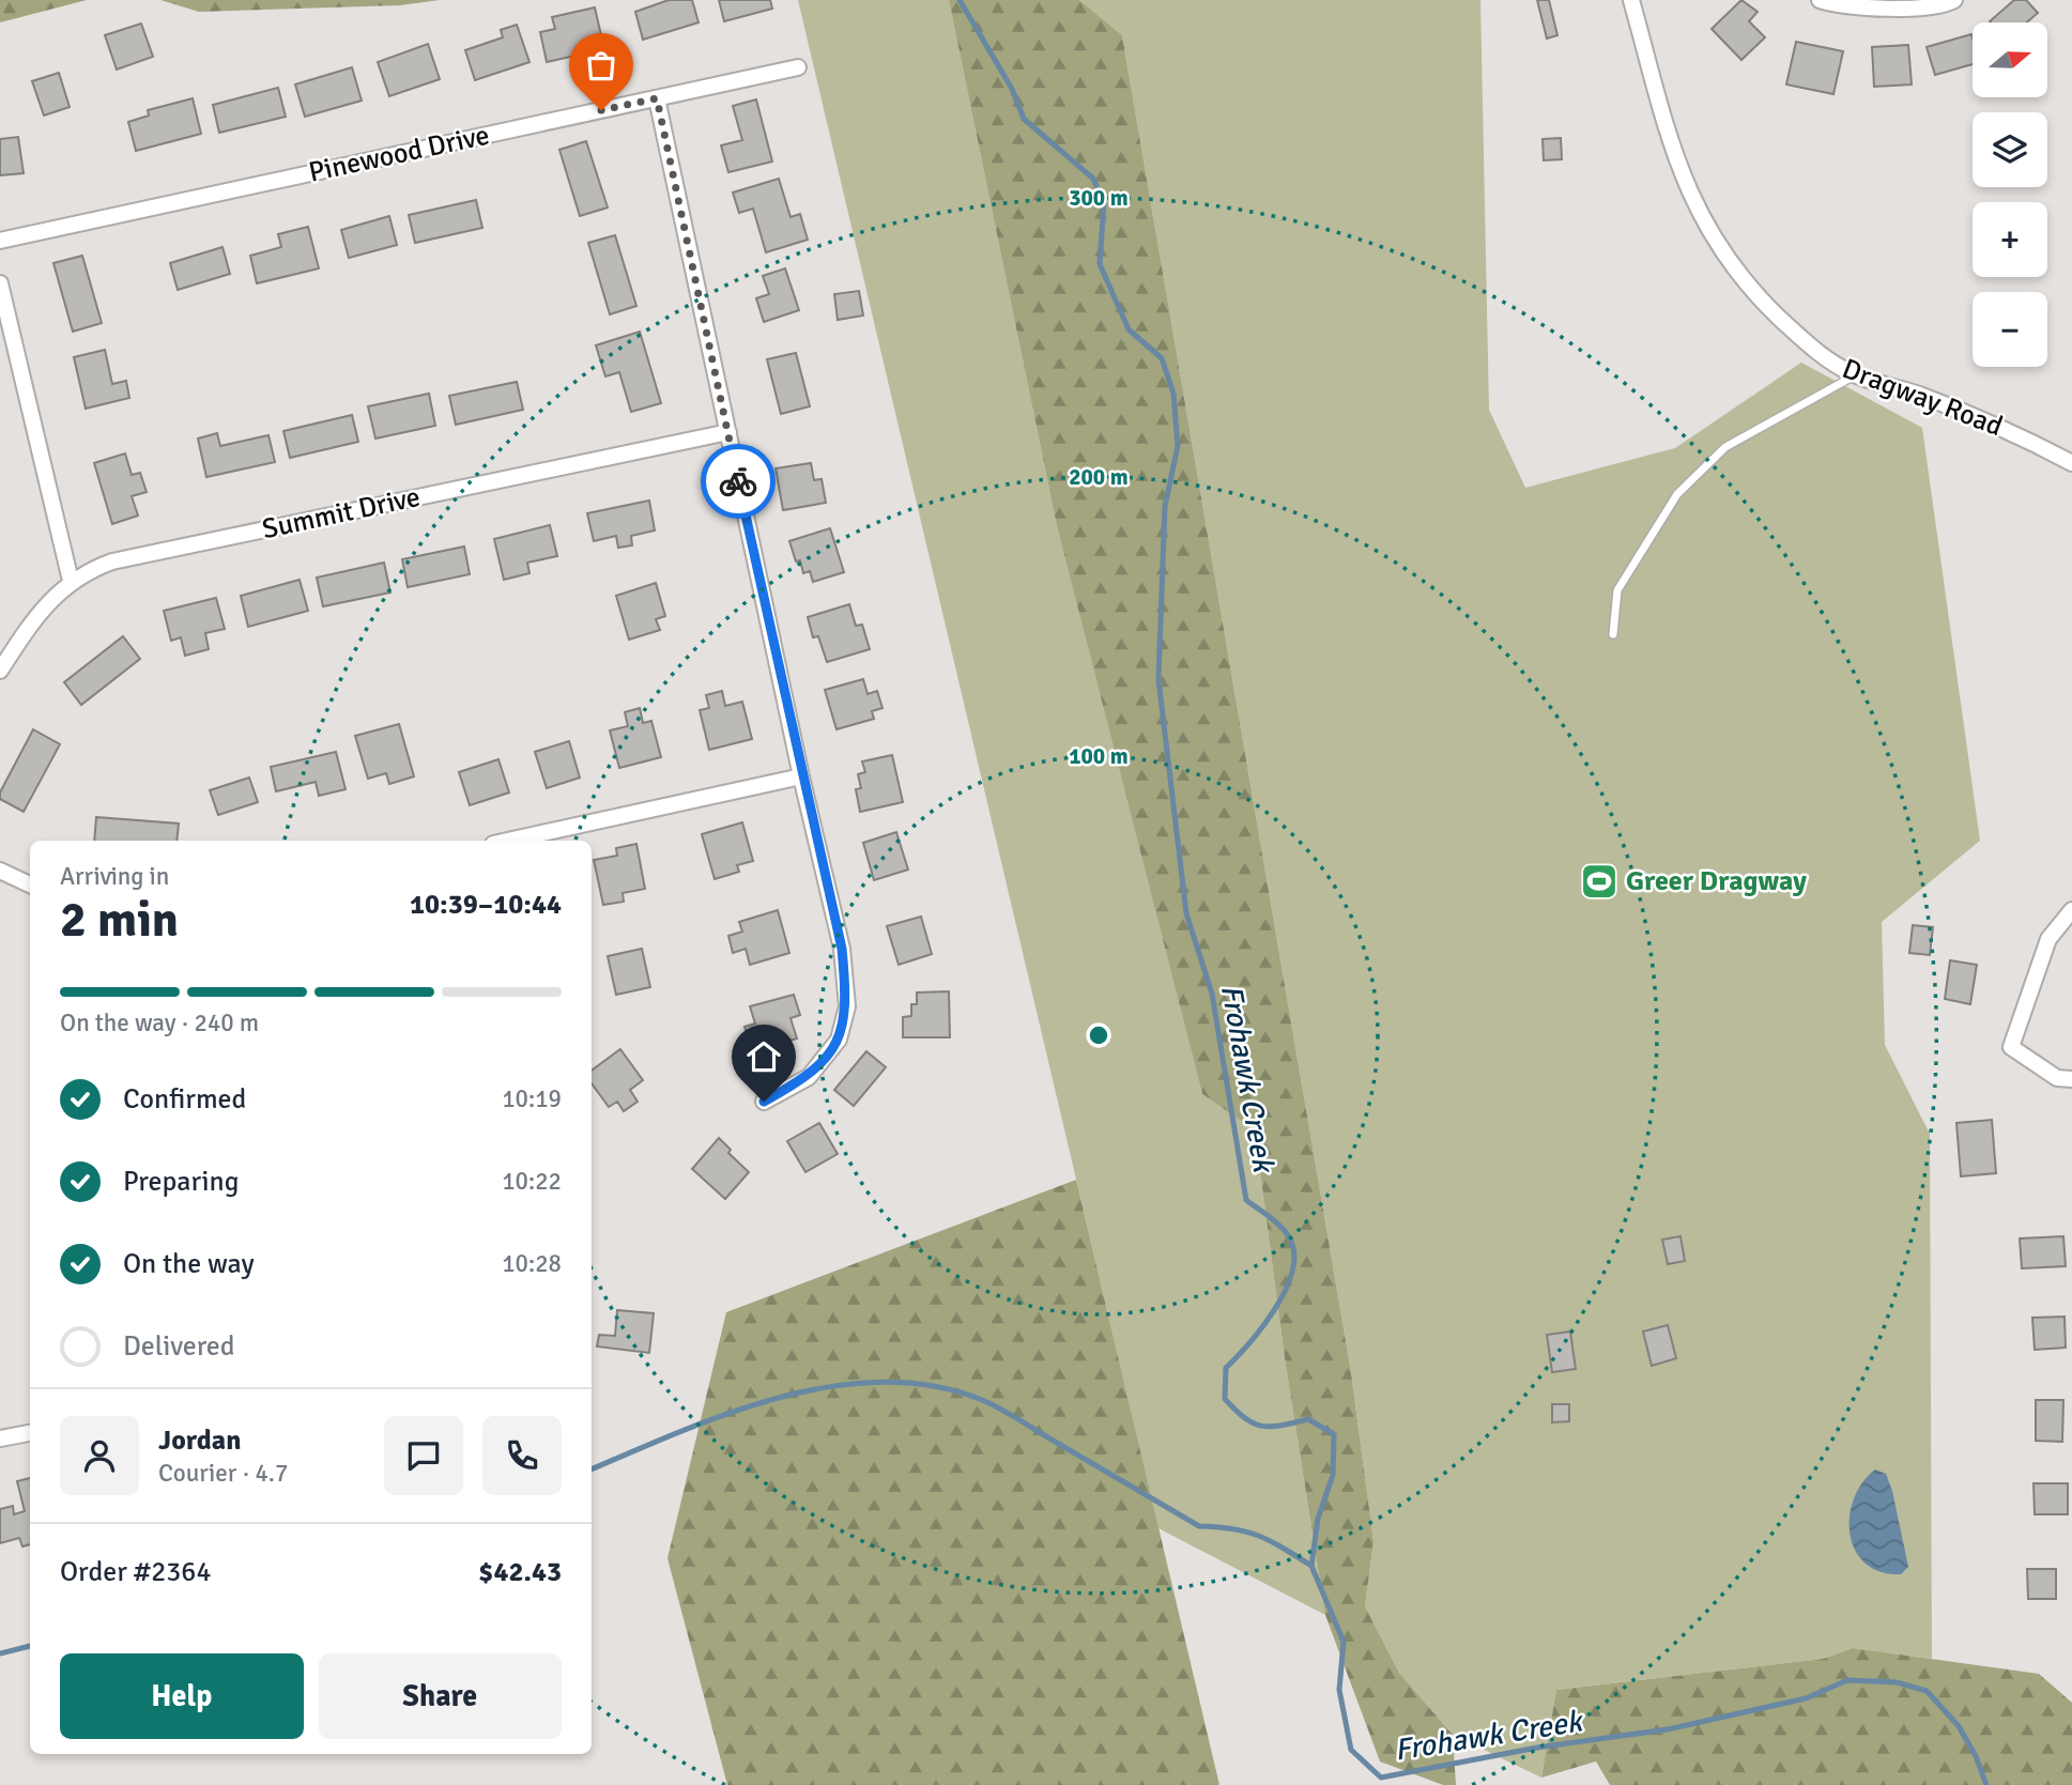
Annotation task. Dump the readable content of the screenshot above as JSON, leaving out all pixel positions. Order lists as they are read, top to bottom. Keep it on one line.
{"streets":{"street":["Pinewood Drive","Dragway Road","Summit Drive"]},"water":["Frohawk Creek"],"places":{"sports":["Greer Dragway"]},"north":"right","page":{"map_buttons":["+","−"],"heading":["2 min","Arriving in","10:39–10:44"],"panel":["Jordan","Courier · 4.7","Order #2364","$42.43"],"bar":"On the way · 240 m","list":[["Confirmed","10:19"],["Preparing","10:22"],["On the way","10:28"],"Delivered"],"buttons":["Help","Share"]},"rings":["300 m","200 m","100 m"]}
